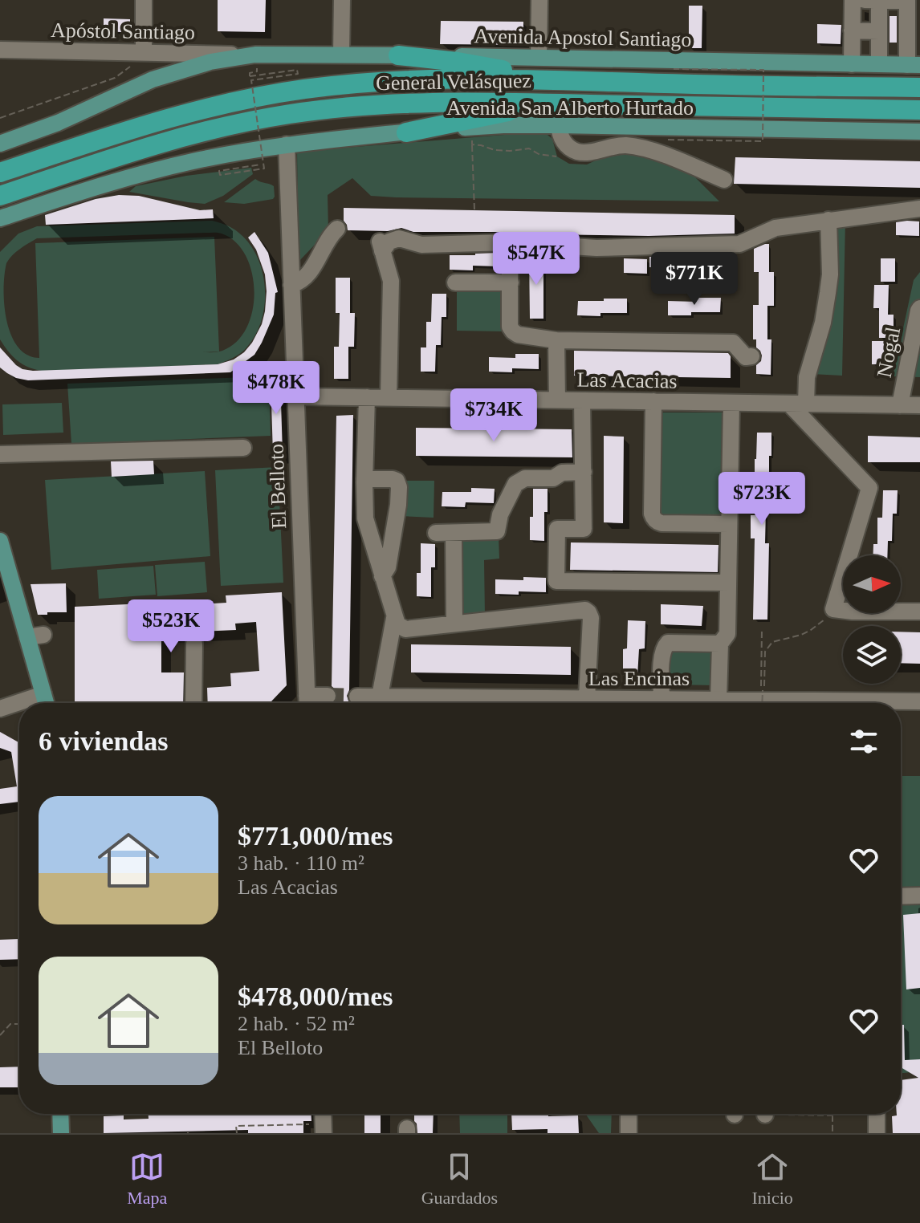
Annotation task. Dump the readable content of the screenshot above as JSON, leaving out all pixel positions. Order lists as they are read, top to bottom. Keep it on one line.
{"streets":{"highway":["General Velásquez"],"main road":["Avenida Apostol Santiago","Avenida San Alberto Hurtado"],"street":["Apóstol Santiago","Nogal","Las Acacias","El Belloto","Las Encinas"]},"crossings":[["Apóstol Santiago","Avenida Apostol Santiago"],["Avenida San Alberto Hurtado","El Belloto"],["Nogal","Las Acacias"],["Las Acacias","El Belloto"]],"north":"right","page":{"price":["$547K","$771K","$478K","$734K","$723K","$523K"],"heading":"6 viviendas","list":[{"name":"$771,000/mes","note":"3 hab. · 110 m² · Las Acacias"},{"name":"$478,000/mes","note":"2 hab. · 52 m² · El Belloto"}],"tabs":["Mapa","Guardados","Inicio"]}}
